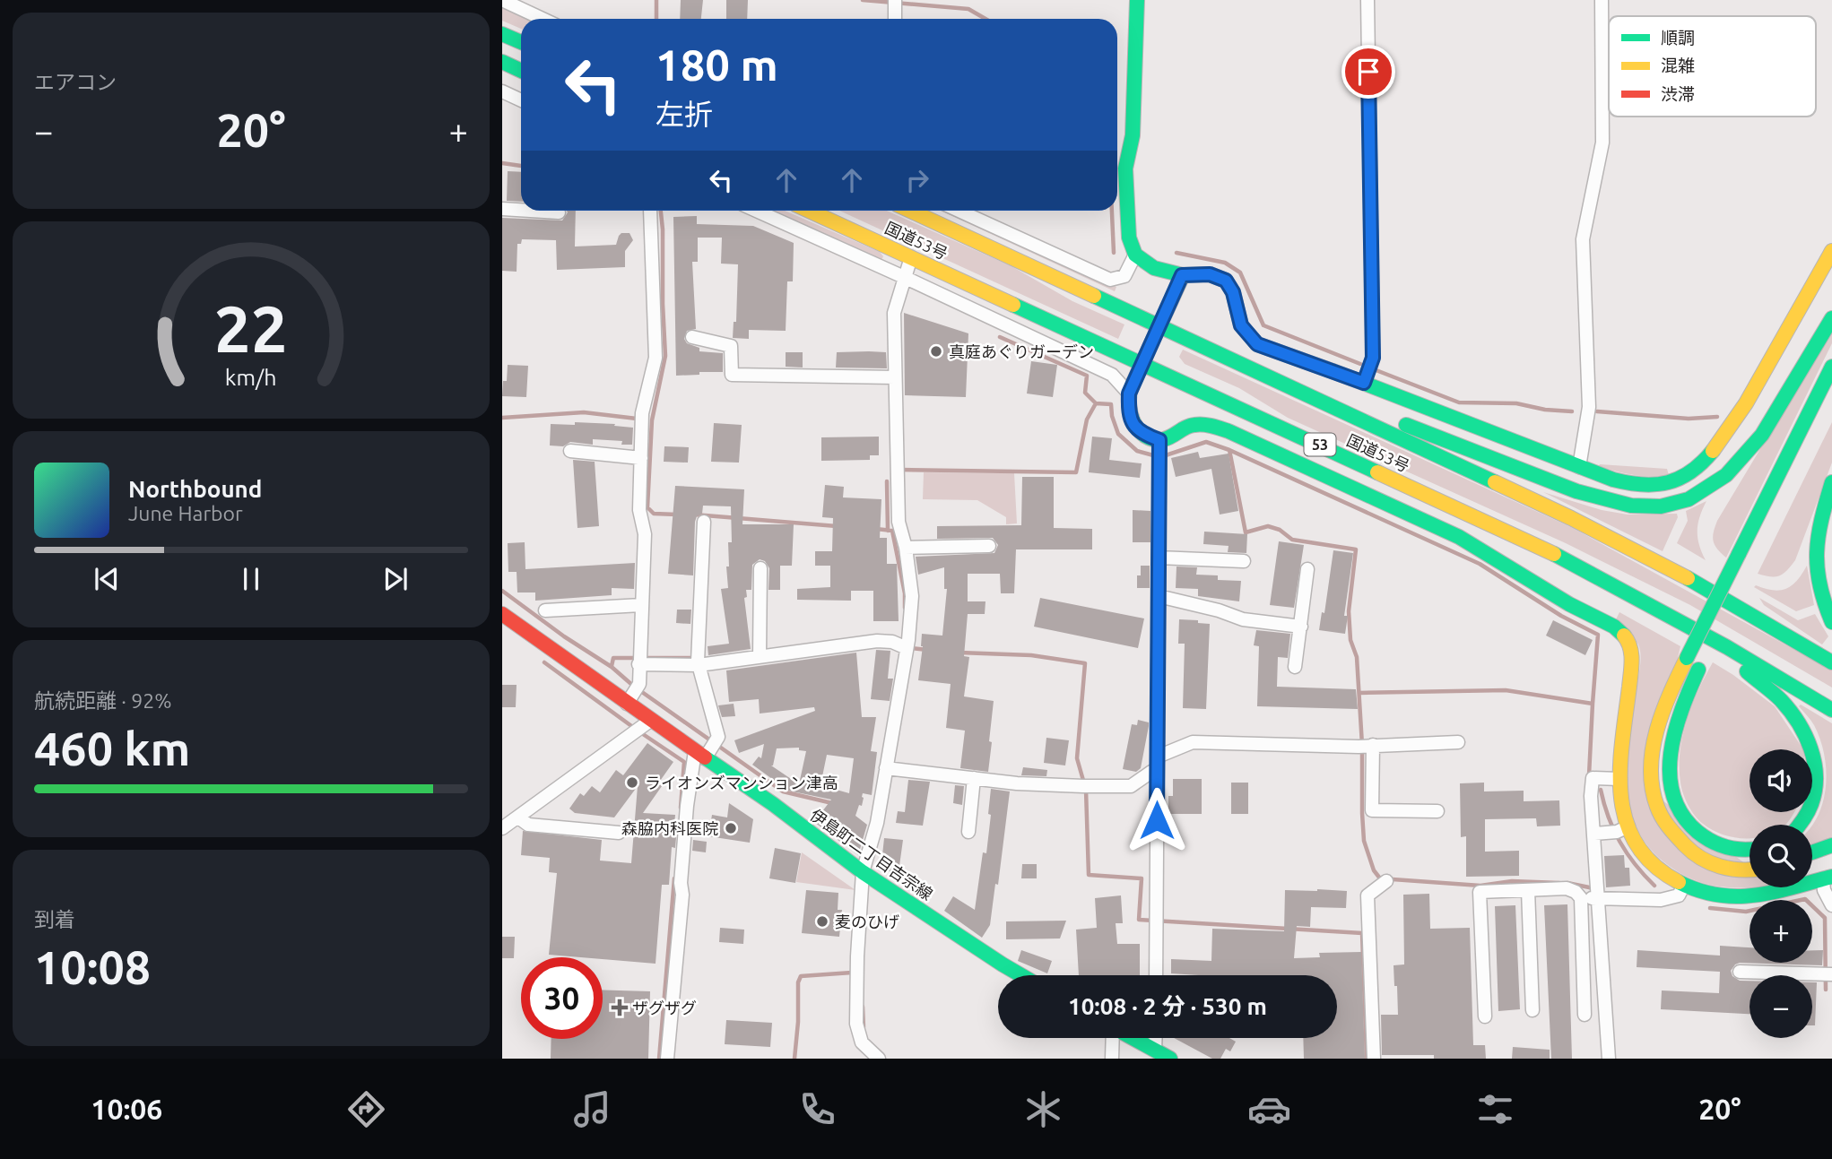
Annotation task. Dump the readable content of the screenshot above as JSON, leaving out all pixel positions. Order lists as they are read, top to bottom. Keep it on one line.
{"streets":{"main road":["国道53号","53","伊島町二丁目吉宗線"]},"places":{"other":["真庭あぐりガーデン","ライオンズマンション津高","森脇内科医院","麦のひげ"],"health":["ザグザグ"]},"legend":["順調","混雑","渋滞"],"page":{"tile":["エアコン",["航続距離 · 92%","460 km"],["到着","10:08"]],"turn":["180 m","左折"],"heat":["−","20°","+"],"song":["Northbound","June Harbor"],"map_buttons":["+","−"],"limit":"30","trip":"10:08 · 2 分 · 530 m","tabs":["10:06","20°"],"gauge":["22","km/h"]}}
